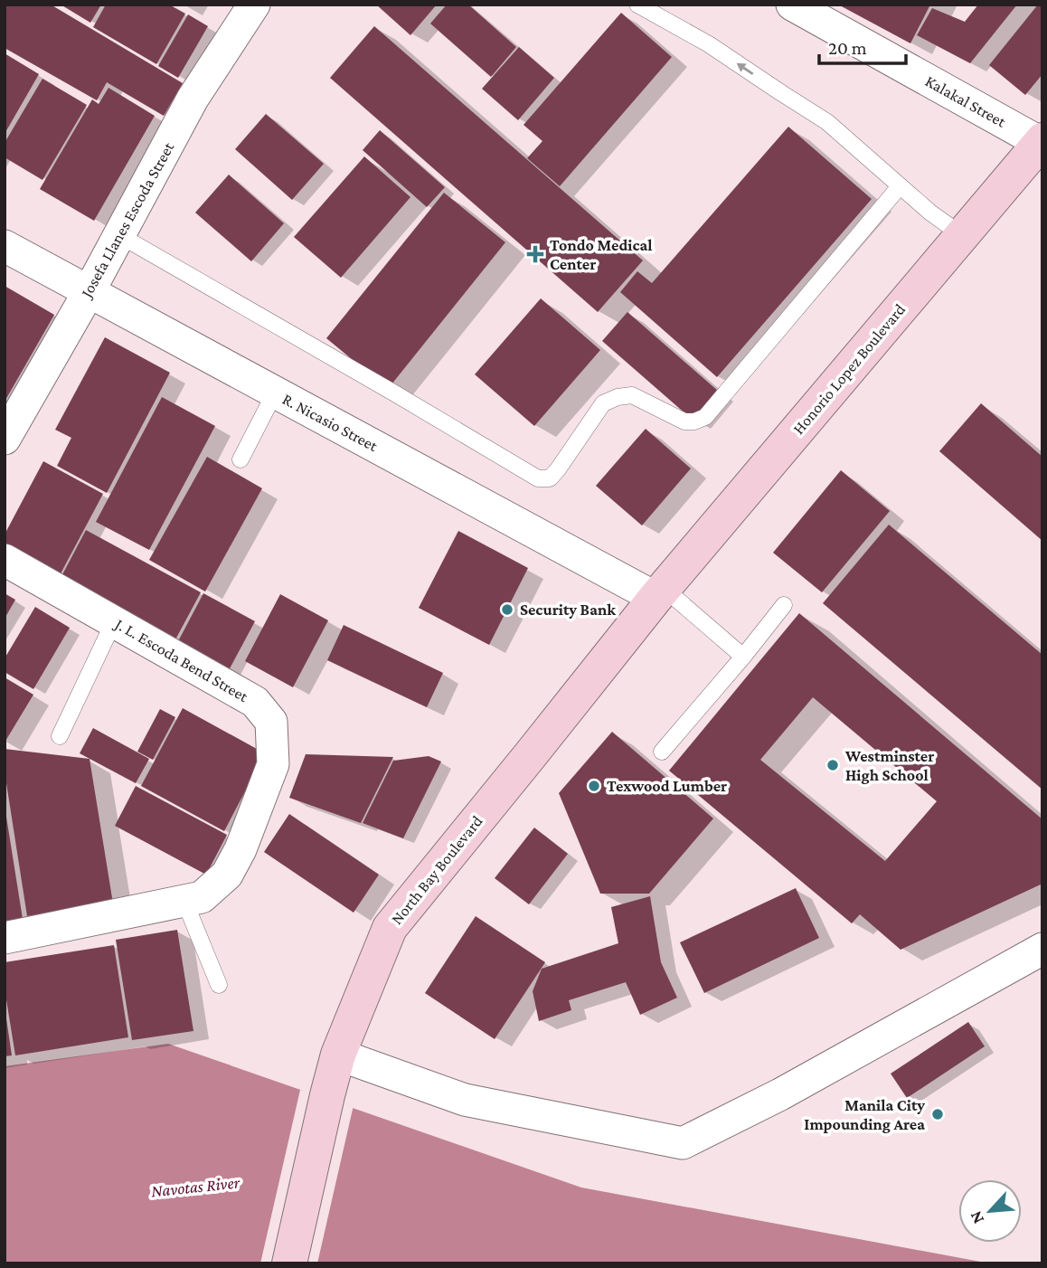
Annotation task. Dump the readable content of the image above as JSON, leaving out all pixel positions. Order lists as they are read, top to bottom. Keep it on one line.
{"streets":{"main road":["Honorio Lopez Boulevard","North Bay Boulevard"],"street":["Kalakal Street","Josefa Llanes Escoda Street","R. Nicasio Street","J. L. Escoda Bend Street"]},"crossings":[["Kalakal Street","Honorio Lopez Boulevard"],["Josefa Llanes Escoda Street","R. Nicasio Street"],["Honorio Lopez Boulevard","R. Nicasio Street"],["Honorio Lopez Boulevard","North Bay Boulevard"],["R. Nicasio Street","North Bay Boulevard"]],"water":["Navotas River"],"places":{"health":["Tondo Medical Center"],"other":["Security Bank","Westminster High School","Texwood Lumber","Manila City Impounding Area"]},"scale_bar":"20 m","north":"bottom left"}
